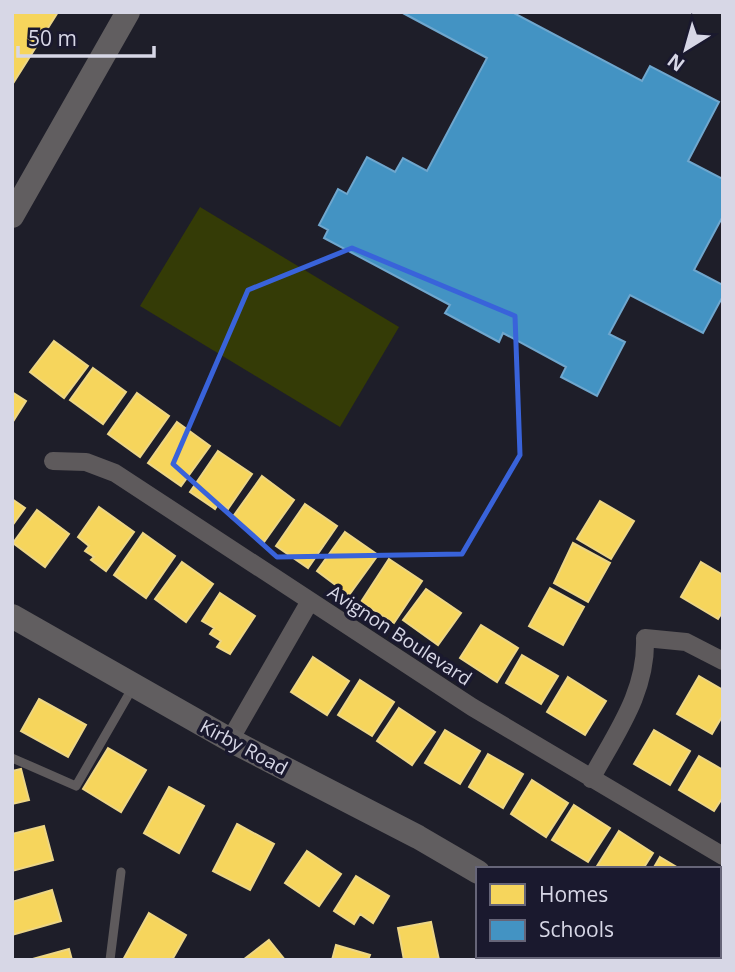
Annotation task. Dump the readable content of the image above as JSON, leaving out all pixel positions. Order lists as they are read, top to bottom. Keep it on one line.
{"streets":{"main road":["Kirby Road"],"street":["Avignon Boulevard"]},"legend":["Homes","Schools"],"scale_bar":"50 m","north":"bottom left"}
